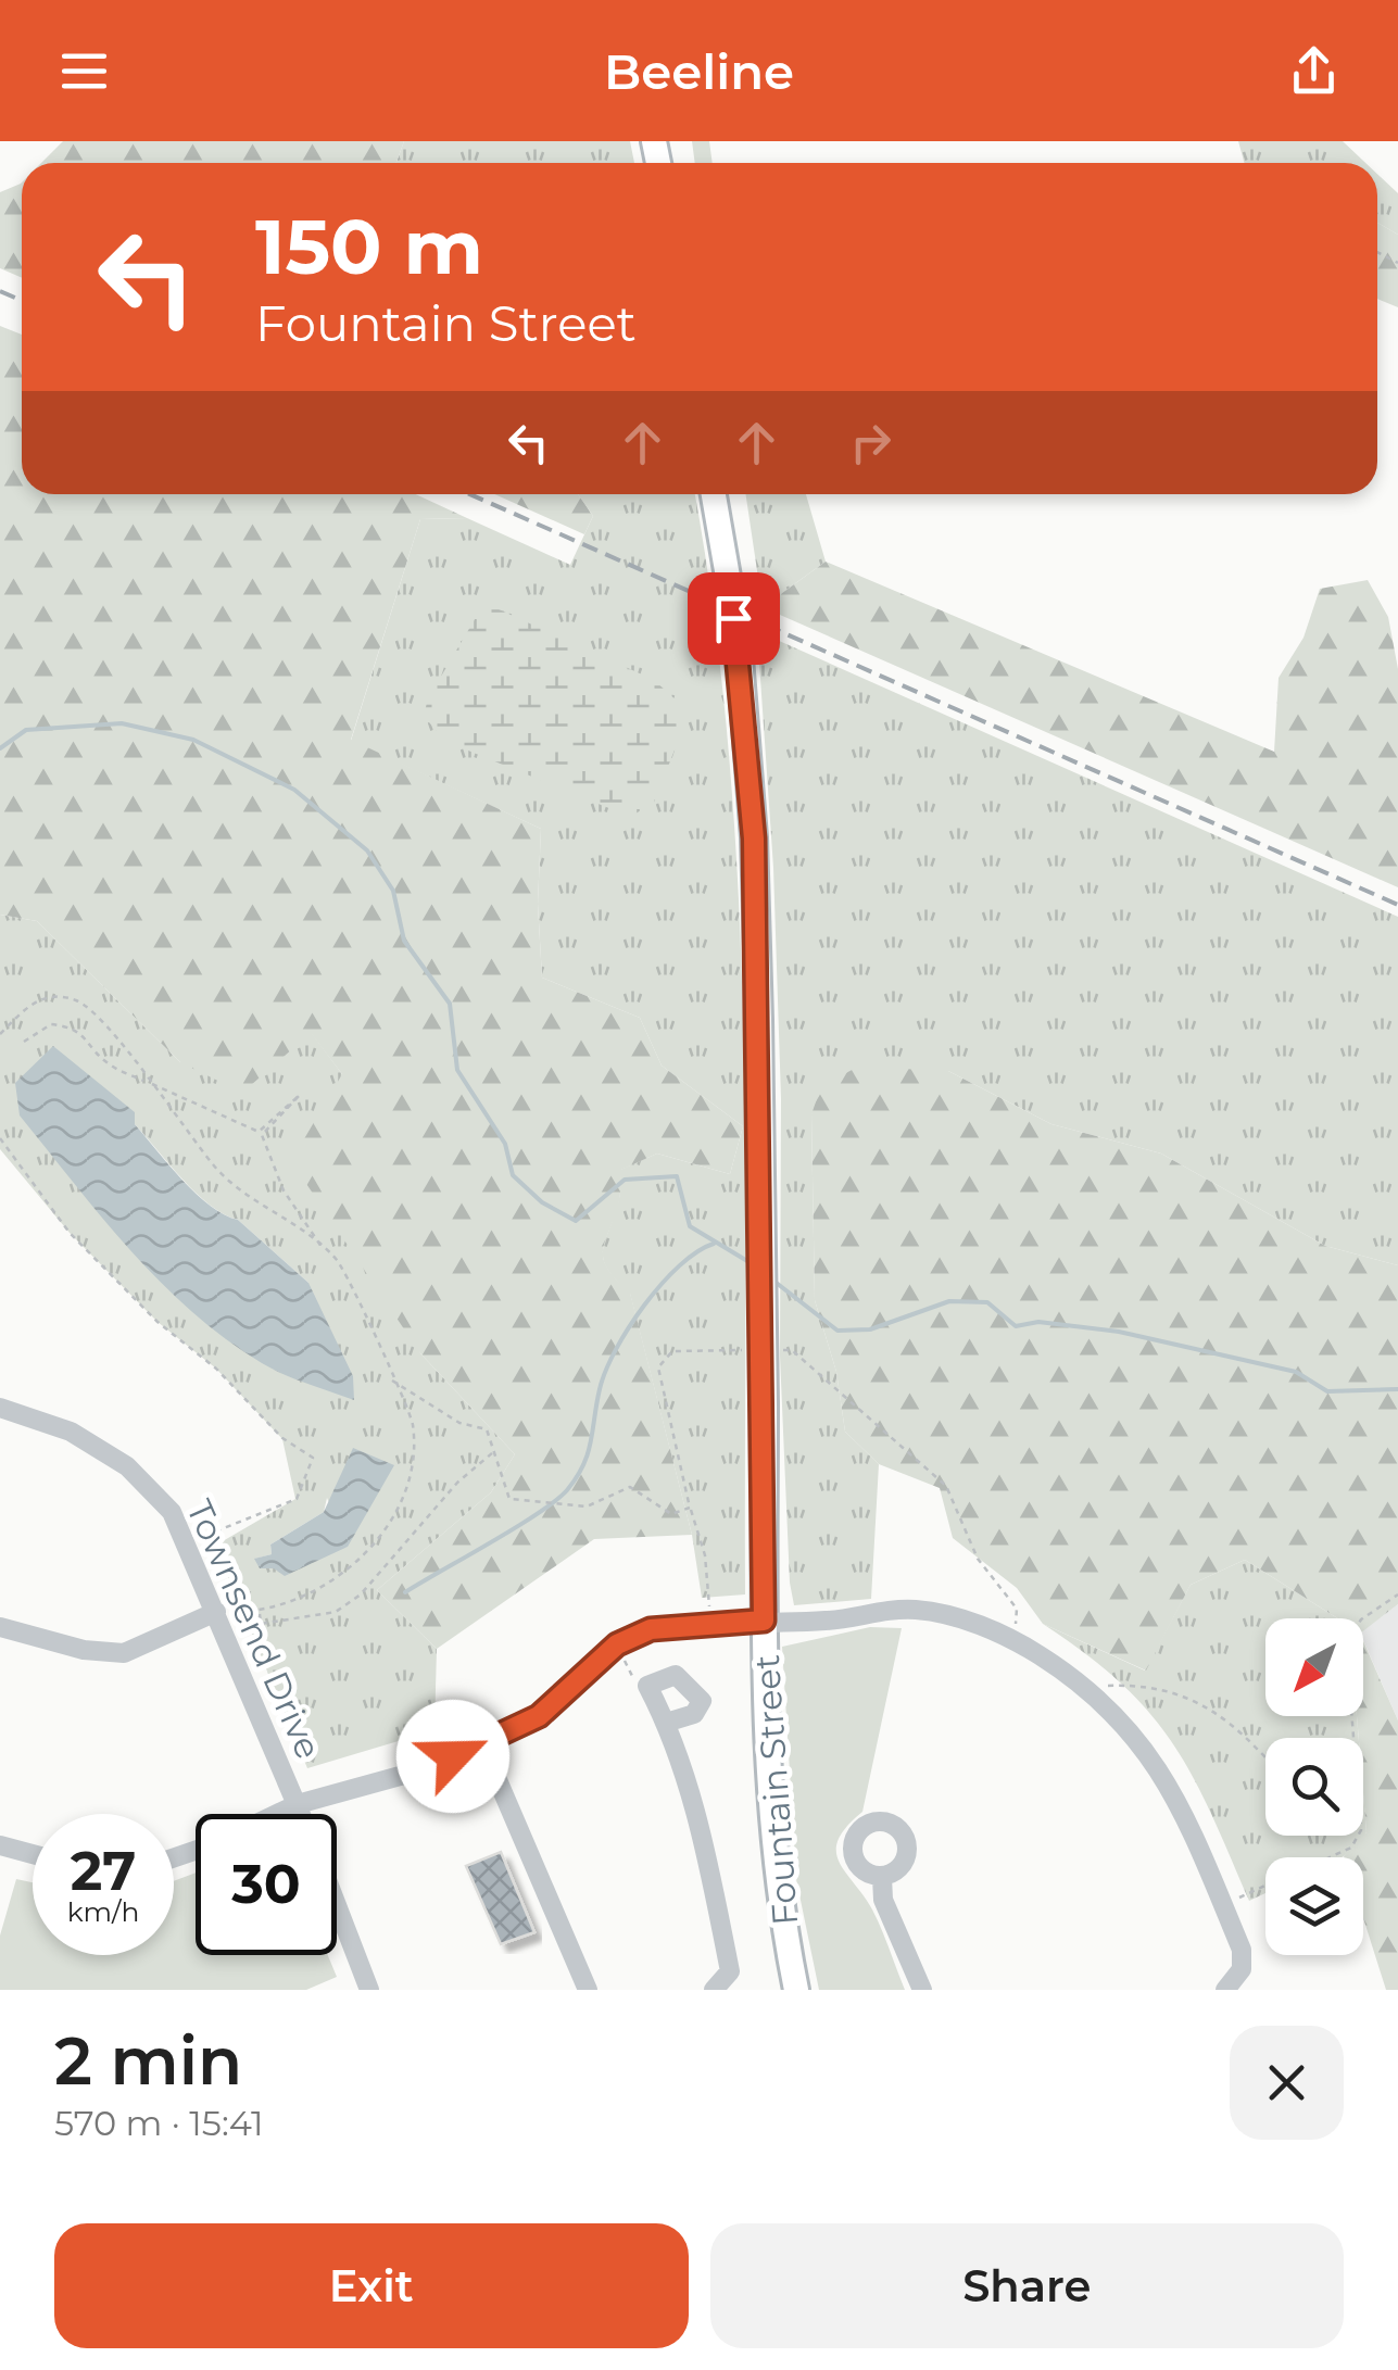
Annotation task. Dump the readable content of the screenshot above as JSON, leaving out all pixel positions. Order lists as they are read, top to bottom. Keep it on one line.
{"streets":{"main road":["Fountain Street"],"street":["Townsend Drive"]},"north":"bottom left","page":{"header":"Beeline","turn":["150 m","Fountain Street"],"speed":"27 km/h","limit":"30","heading":["2 min","570 m · 15:41"],"buttons":["Exit","Share"]}}
